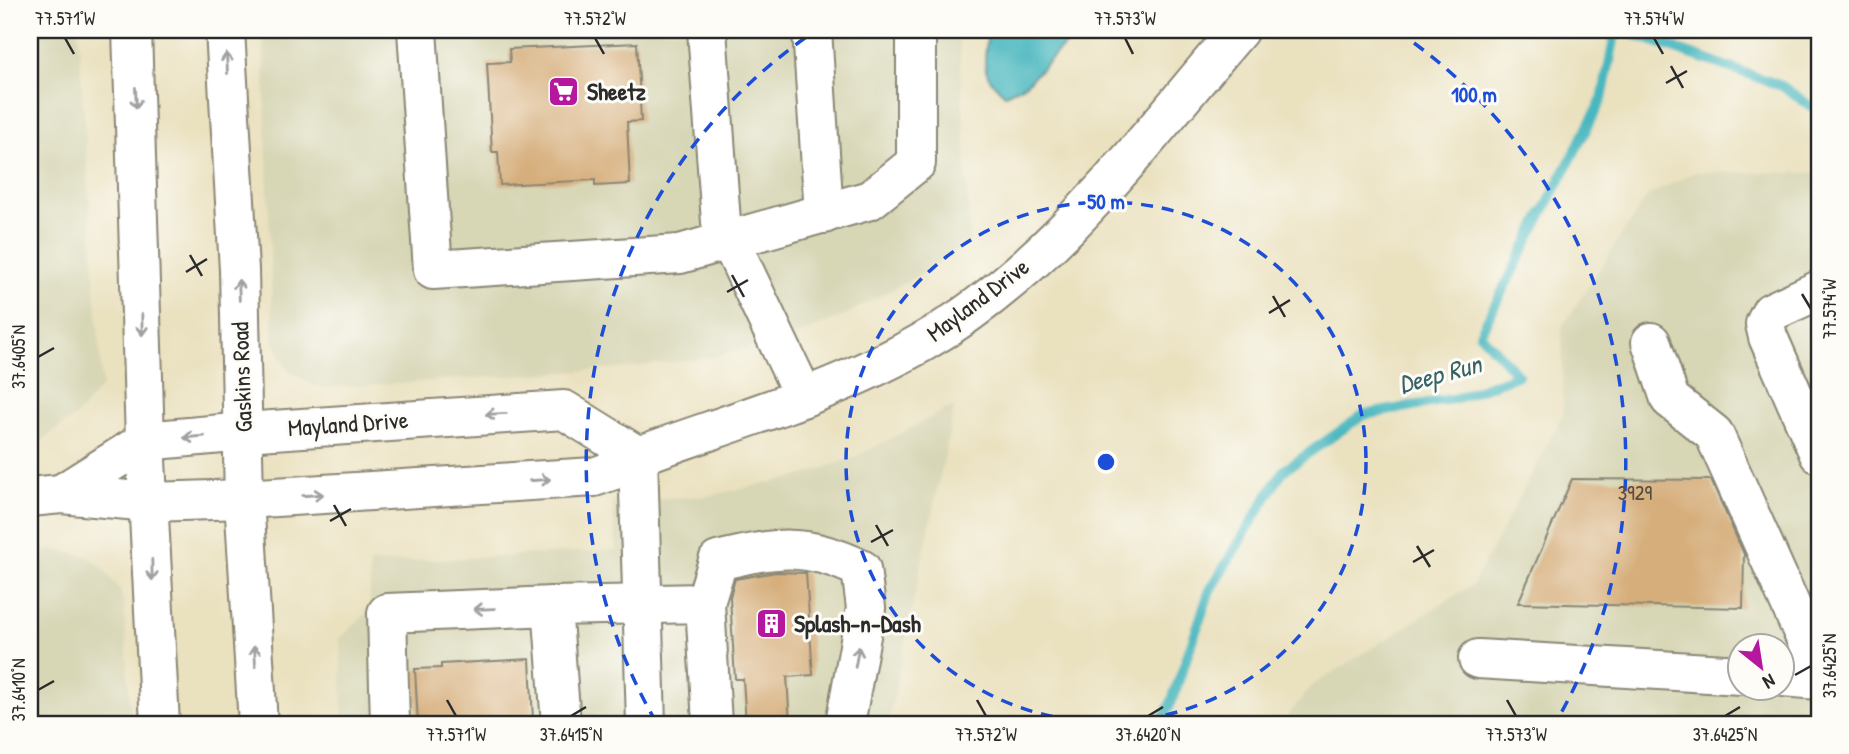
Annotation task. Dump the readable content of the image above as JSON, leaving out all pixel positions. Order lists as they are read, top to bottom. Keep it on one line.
{"streets":{"main road":["Mayland Drive","Gaskins Road"]},"crossings":[["Mayland Drive","Gaskins Road"]],"water":["Deep Run"],"places":{"supermarket":["Sheetz"],"building":["Splash-n-Dash"]},"house_numbers":["3929"],"north":"bottom right","coordinates":["77.571°W","77.572°W","77.573°W","77.574°W","37.6405°N","37.6425°N","37.6410°N","37.6415°N","37.6420°N"],"rings":["100 m","50 m"]}
